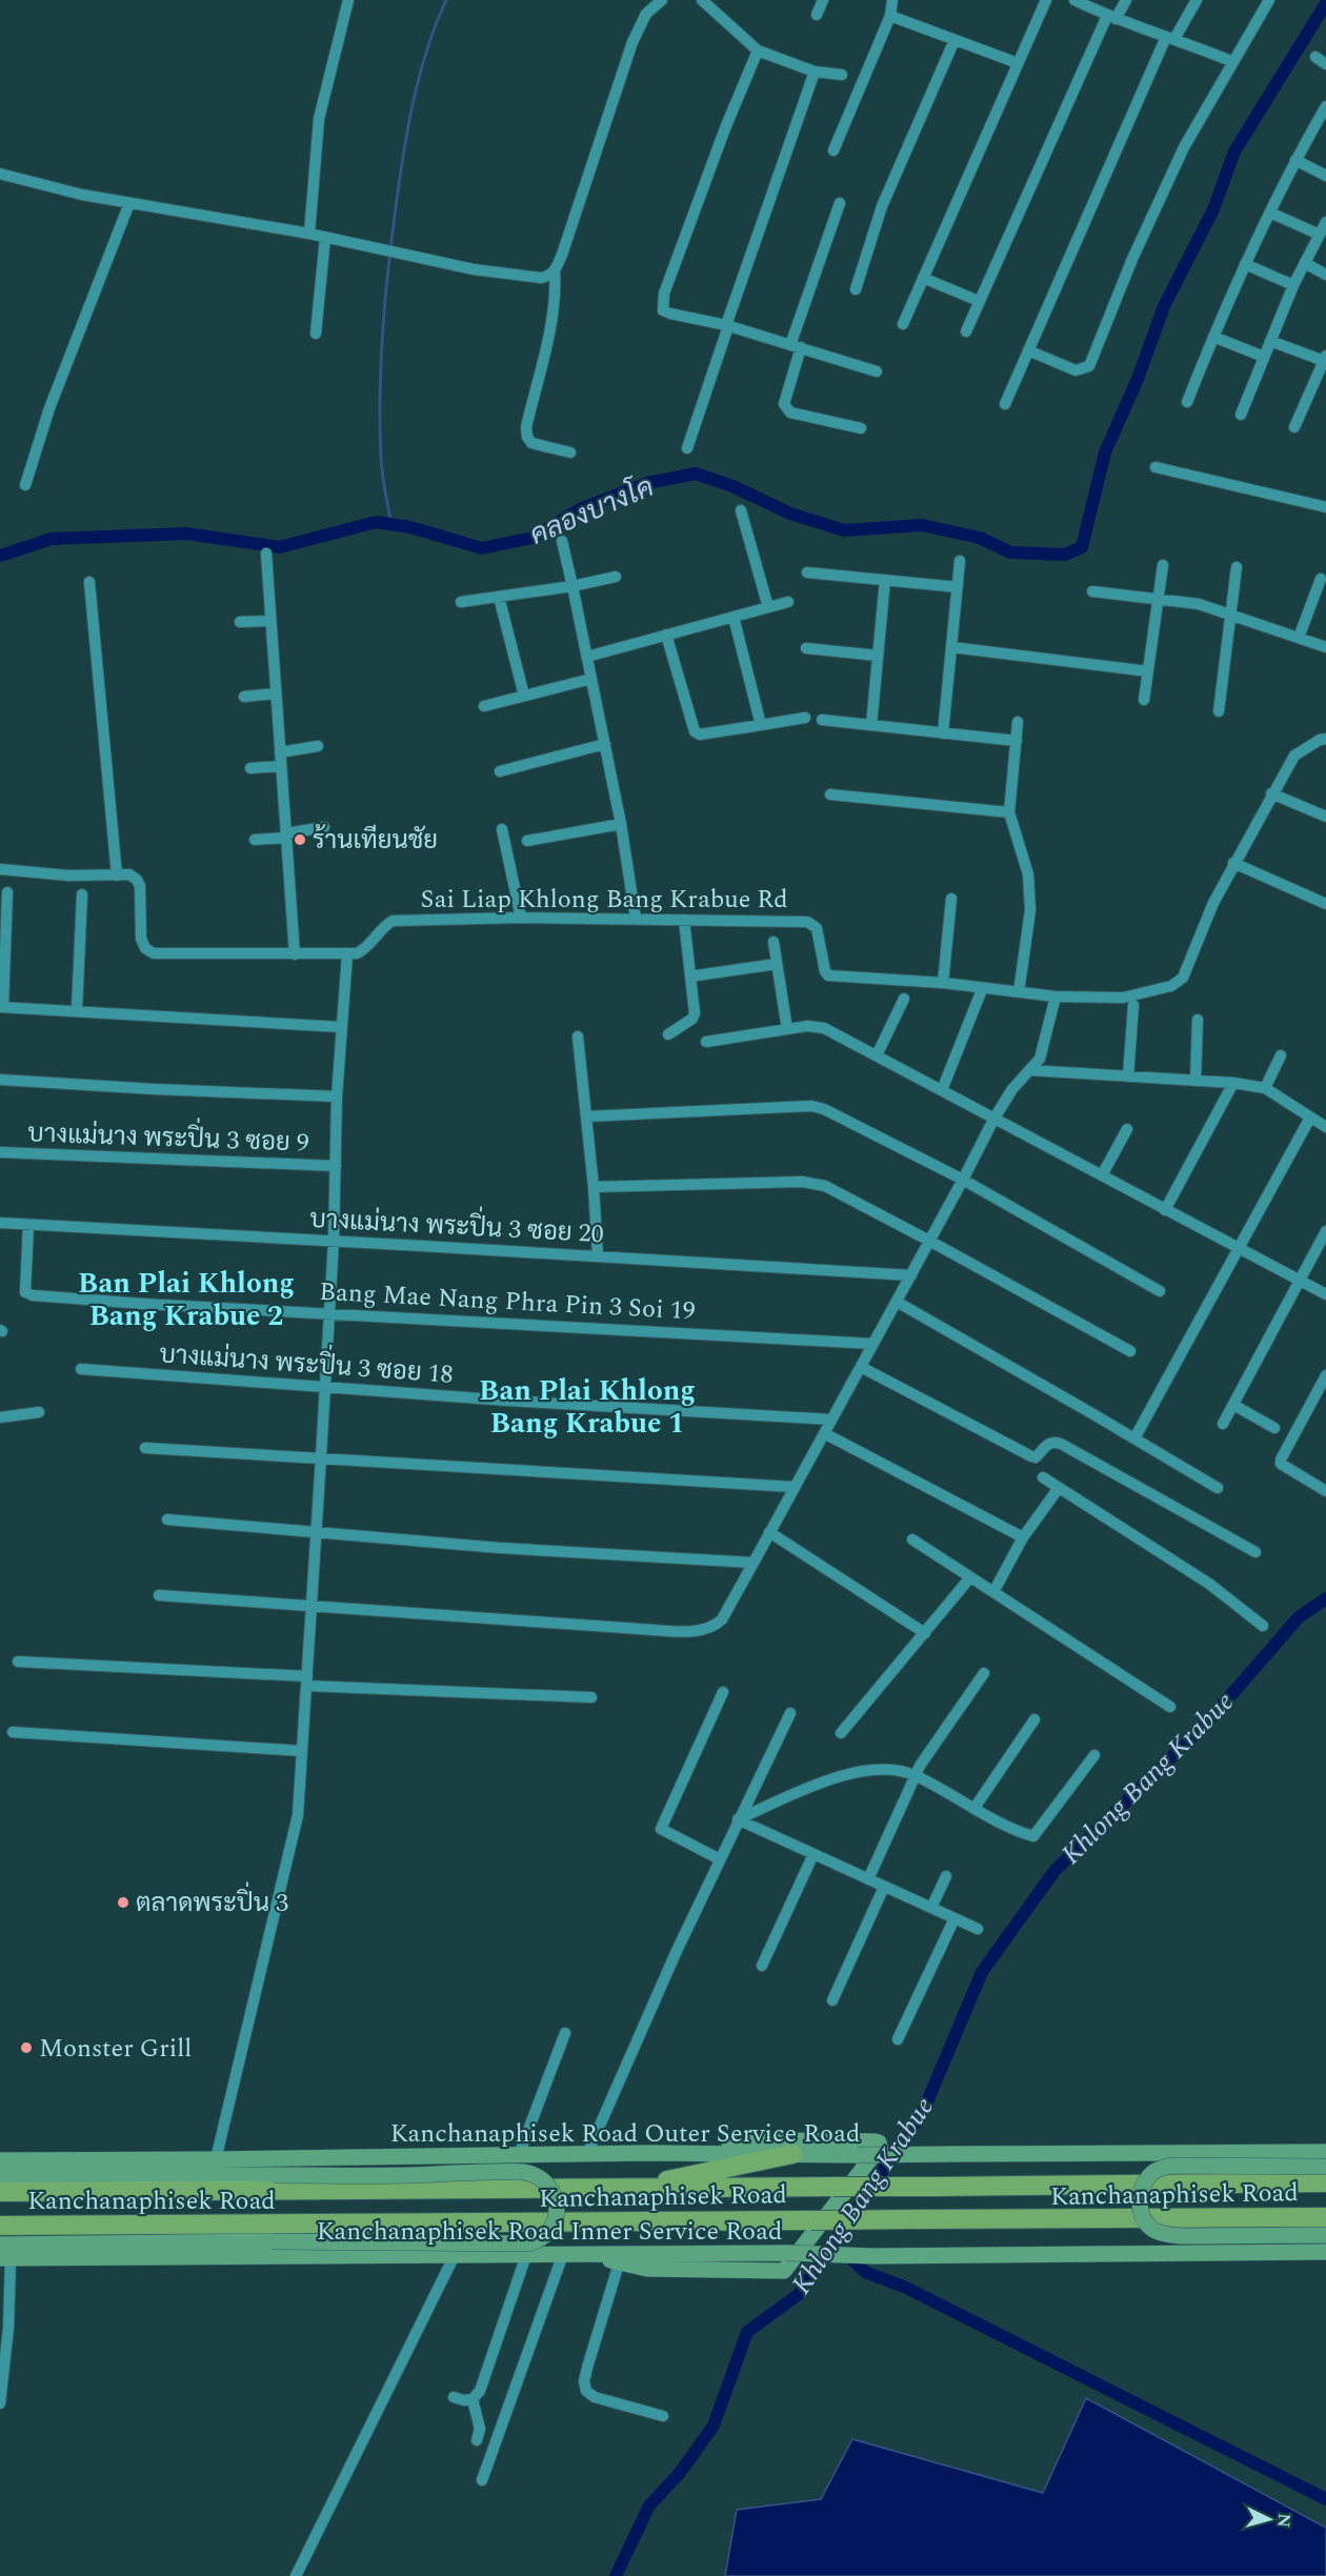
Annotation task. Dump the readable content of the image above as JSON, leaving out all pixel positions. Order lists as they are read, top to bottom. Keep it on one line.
{"streets":{"highway":["Kanchanaphisek Road"],"main road":["Kanchanaphisek Road Outer Service Road","Kanchanaphisek Road Inner Service Road"],"street":["Sai Liap Khlong Bang Krabue Rd","บางแม่นาง พระปิ่น 3 ซอย 9","บางแม่นาง พระปิ่น 3 ซอย 20","Bang Mae Nang Phra Pin 3 Soi 19","บางแม่นาง พระปิ่น 3 ซอย 18"]},"crossings":[["บางแม่นาง พระปิ่น 3 ซอย 20","Bang Mae Nang Phra Pin 3 Soi 19"]],"districts":["Ban Plai Khlong Bang Krabue 2","Ban Plai Khlong Bang Krabue 1"],"water":["คลองบางโค","Khlong Bang Krabue"],"places":["ร้านเทียนชัย","ตลาดพระปิ่น 3","Monster Grill"],"north":"right"}
